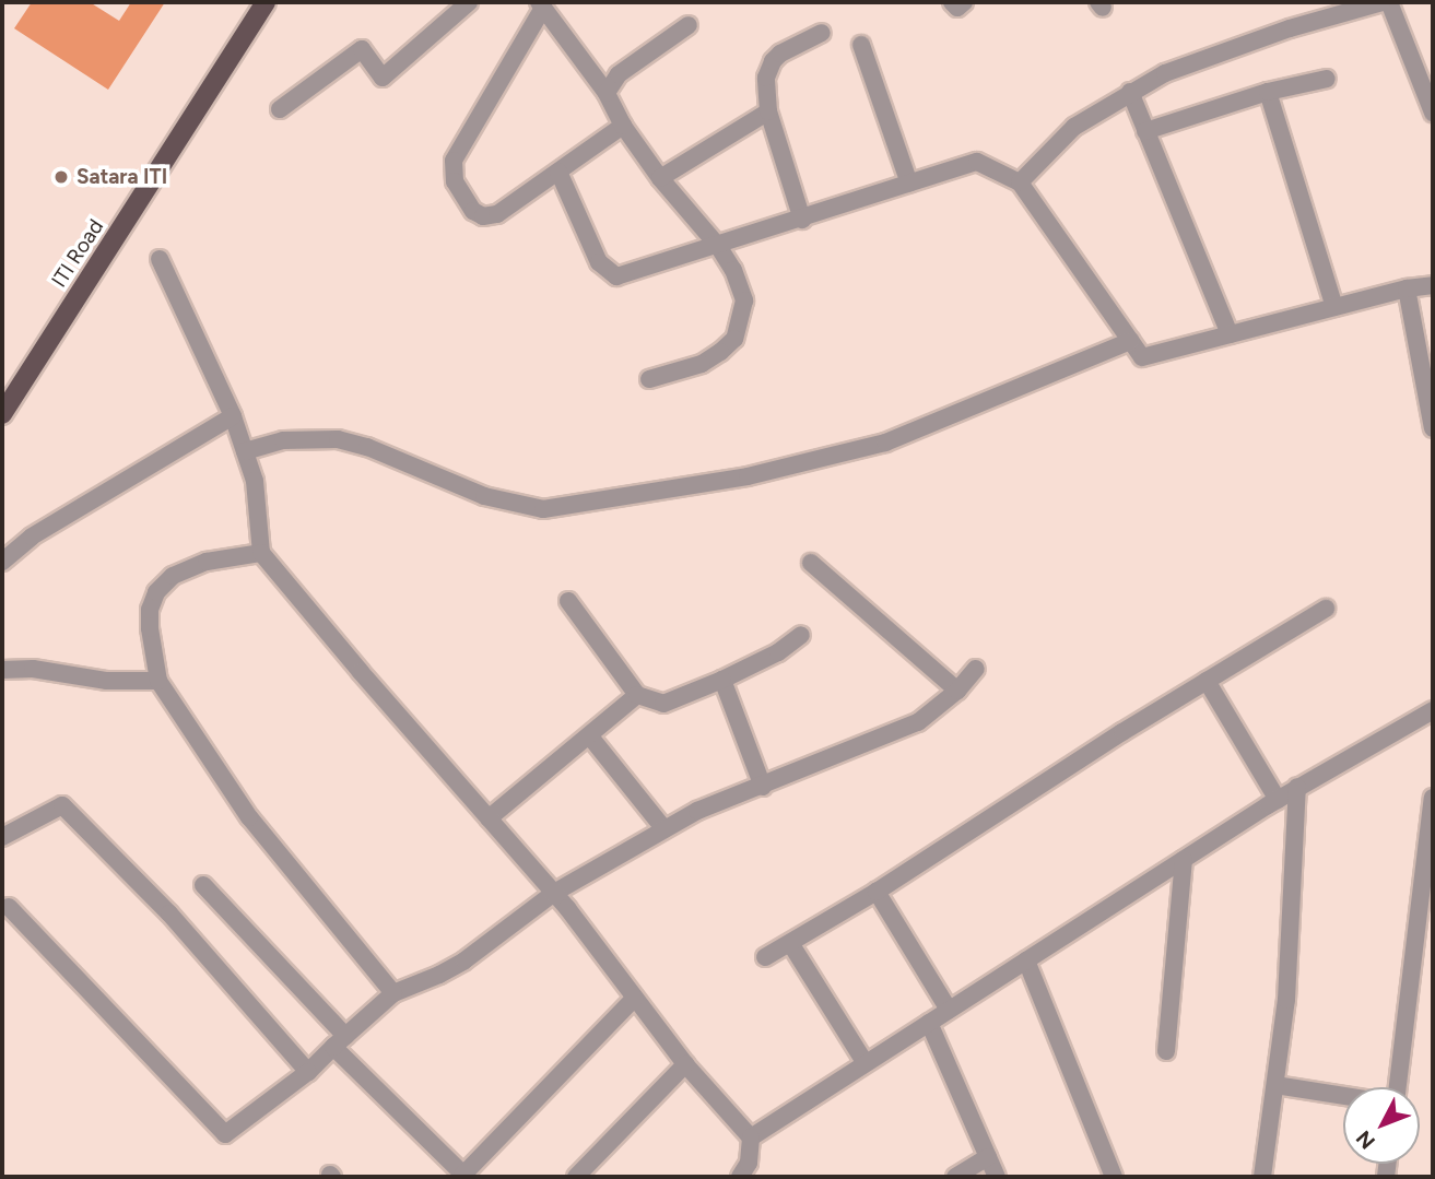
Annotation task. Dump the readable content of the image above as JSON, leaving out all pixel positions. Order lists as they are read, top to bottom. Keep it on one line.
{"streets":{"main road":["ITI Road"]},"places":["Satara ITI"],"north":"bottom left"}
